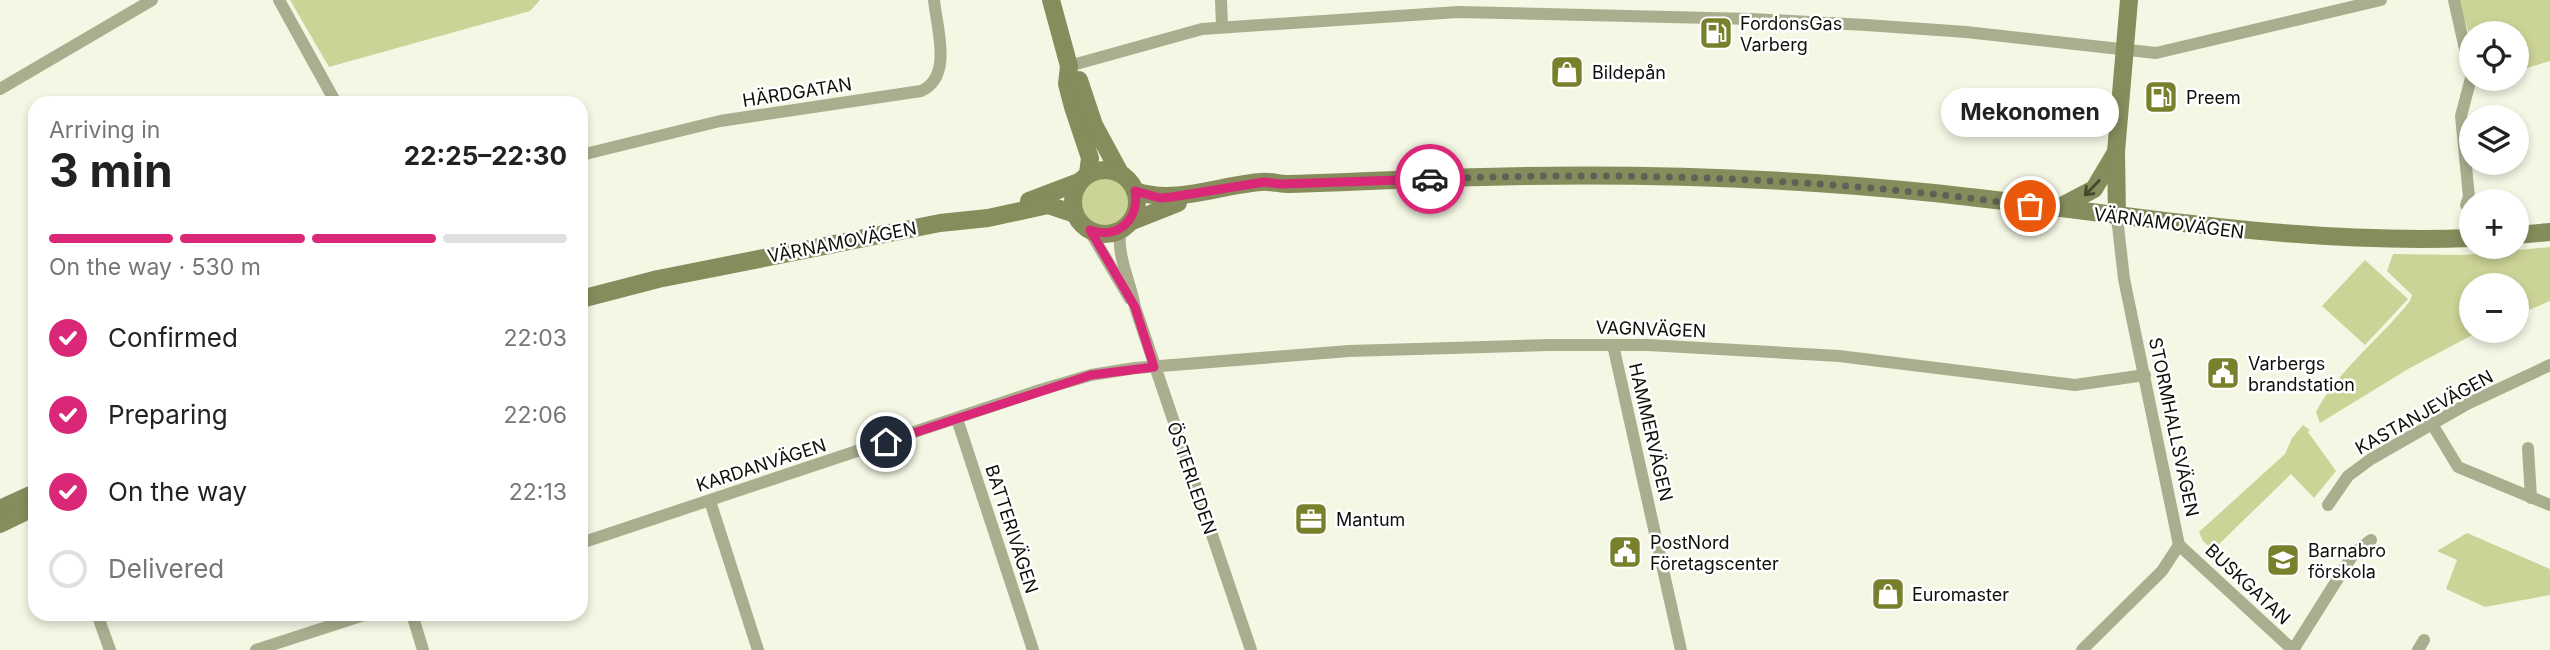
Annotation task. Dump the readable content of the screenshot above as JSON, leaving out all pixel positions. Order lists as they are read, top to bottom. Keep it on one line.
{"streets":{"main road":["VÄRNAMOVÄGEN"],"street":["HÄRDGATAN","VAGNVÄGEN","KASTANJEVÄGEN","STORMHALLSVÄGEN","HAMMERVÄGEN","KARDANVÄGEN","ÖSTERLEDEN","BATTERIVÄGEN","BUSKGATAN"]},"crossings":[["VÄRNAMOVÄGEN","STORMHALLSVÄGEN"],["VÄRNAMOVÄGEN","ÖSTERLEDEN"],["VAGNVÄGEN","STORMHALLSVÄGEN"],["VAGNVÄGEN","HAMMERVÄGEN"],["VAGNVÄGEN","KARDANVÄGEN"],["VAGNVÄGEN","ÖSTERLEDEN"],["STORMHALLSVÄGEN","BUSKGATAN"],["KARDANVÄGEN","ÖSTERLEDEN"],["KARDANVÄGEN","BATTERIVÄGEN"]],"places":{"fuel station":["FordonsGas Varberg","Preem"],"shop":["Bildepån","Euromaster"],"other":["Mekonomen"],"public building":["Varbergs brandstation","PostNord Företagscenter"],"office":["Mantum"],"school or university":["Barnabro förskola"]},"page":{"map_buttons":["+","−"],"bubble":"Mekonomen","heading":["3 min","Arriving in","22:25–22:30"],"bar":"On the way · 530 m","list":[["Confirmed","22:03"],["Preparing","22:06"],["On the way","22:13"],"Delivered"]}}
